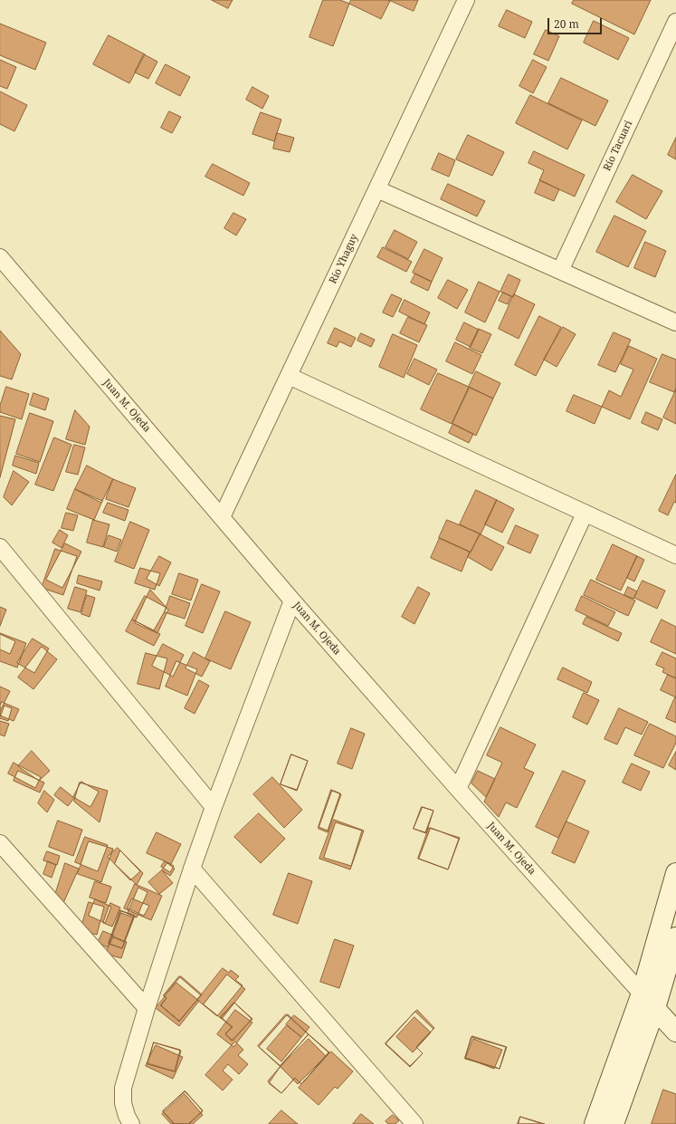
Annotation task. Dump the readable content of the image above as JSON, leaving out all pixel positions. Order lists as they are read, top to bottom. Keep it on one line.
{"streets":{"street":["Río Tacuari","Río Yhaguy","Juan M. Ojeda"]},"crossings":[["Río Yhaguy","Juan M. Ojeda"]],"scale_bar":"20 m"}
